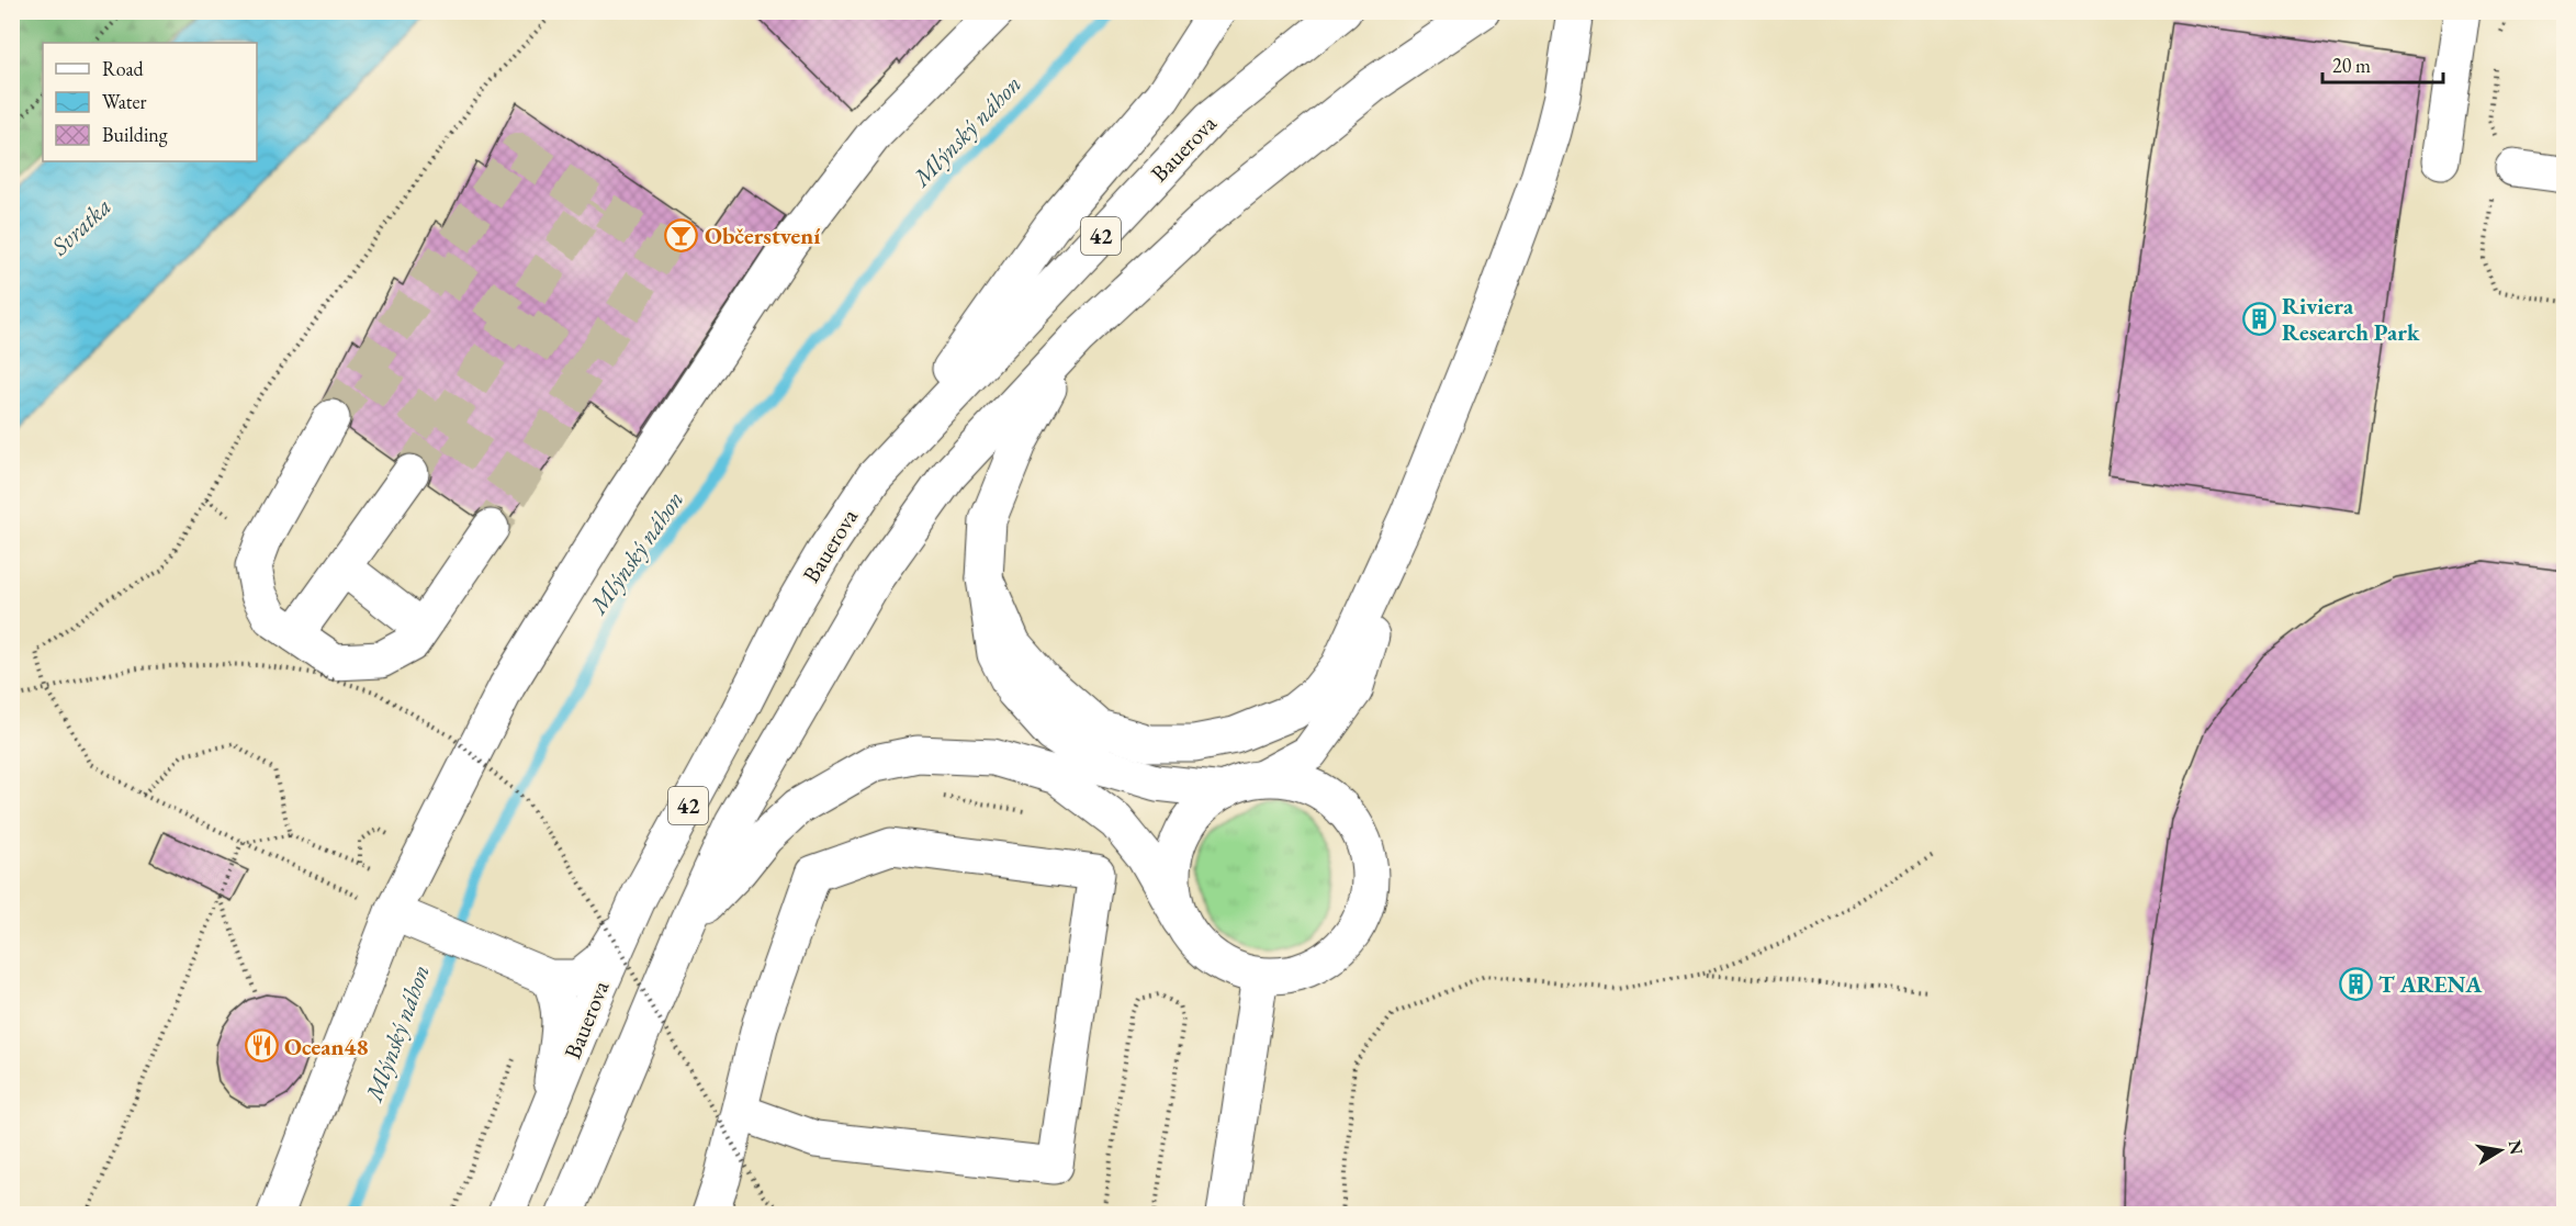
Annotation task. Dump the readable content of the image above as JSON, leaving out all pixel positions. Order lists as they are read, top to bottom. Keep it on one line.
{"streets":{"main road":["Bauerova","42"]},"water":["Mlýnský náhon","Svratka"],"places":{"bar":["Občerstvení"],"building":["Riviera Research Park","T ARENA"],"restaurant":["Ocean48"]},"legend":["Road","Water","Building"],"scale_bar":"20 m","north":"right"}
